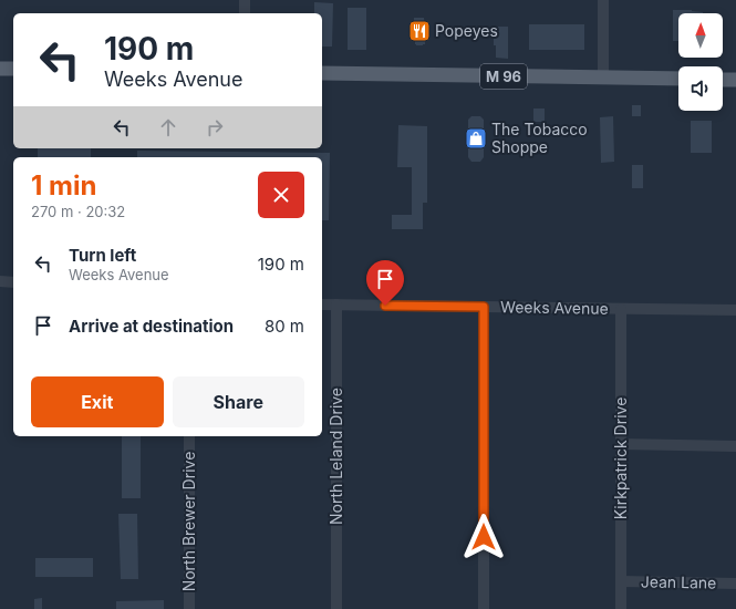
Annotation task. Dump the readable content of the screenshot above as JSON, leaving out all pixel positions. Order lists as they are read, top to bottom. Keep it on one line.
{"streets":{"main road":["M 96"],"street":["Weeks Avenue","North Leland Drive","Kirkpatrick Drive","North Brewer Drive","Jean Lane"]},"crossings":[["Weeks Avenue","North Leland Drive"],["Weeks Avenue","Kirkpatrick Drive"],["Kirkpatrick Drive","Jean Lane"]],"places":{"restaurant":["Popeyes"],"shop":["The Tobacco Shoppe"]},"north":"top","page":{"turn":["190 m","Weeks Avenue"],"heading":["1 min","270 m · 20:32"],"list":[{"name":"Turn left","note":"Weeks Avenue","value":"190 m"},{"name":"Arrive at destination","value":"80 m"}],"buttons":["Exit","Share"]}}
